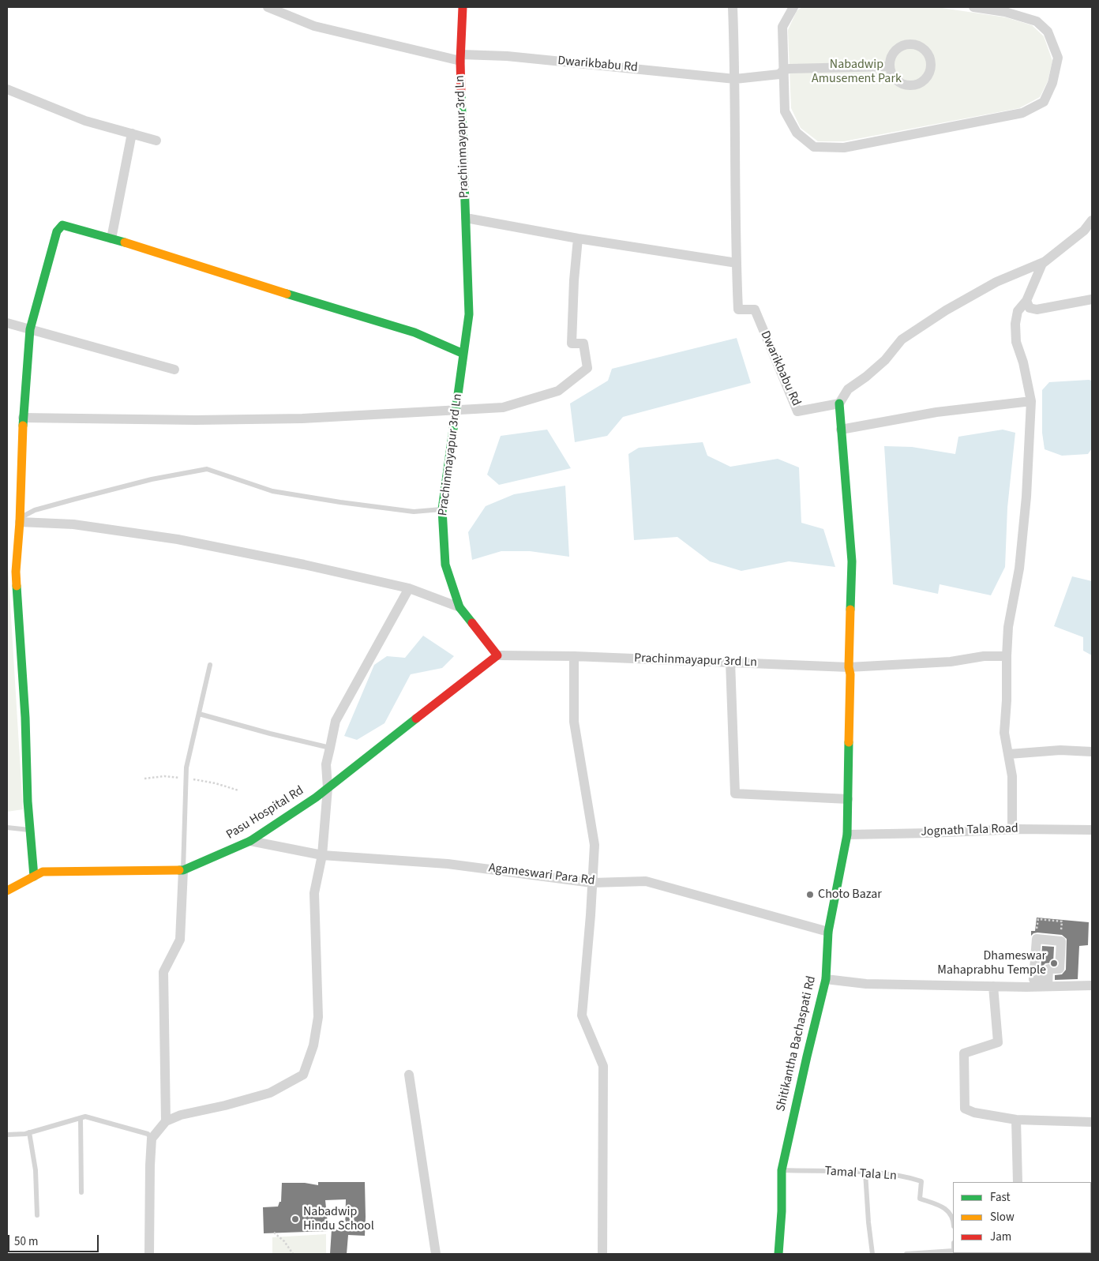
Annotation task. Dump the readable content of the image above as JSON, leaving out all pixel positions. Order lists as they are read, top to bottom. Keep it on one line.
{"streets":{"street":["Dwarikbabu Rd","Prachinmayapur 3rd Ln","Pasu Hospital Rd","Jognath Tala Road","Agameswari Para Rd","Shitikantha Bachaspati Rd"],"lane":["Tamal Tala Ln"]},"crossings":[["Dwarikbabu Rd","Prachinmayapur 3rd Ln"],["Prachinmayapur 3rd Ln","Pasu Hospital Rd"],["Prachinmayapur 3rd Ln","Shitikantha Bachaspati Rd"],["Pasu Hospital Rd","Agameswari Para Rd"],["Jognath Tala Road","Shitikantha Bachaspati Rd"],["Agameswari Para Rd","Shitikantha Bachaspati Rd"],["Shitikantha Bachaspati Rd","Tamal Tala Ln"]],"parks":["Nabadwip Amusement Park"],"places":["Choto Bazar","Dhameswar Mahaprabhu Temple","Nabadwip Hindu School"],"legend":["Fast","Slow","Jam"],"scale_bar":"50 m"}
